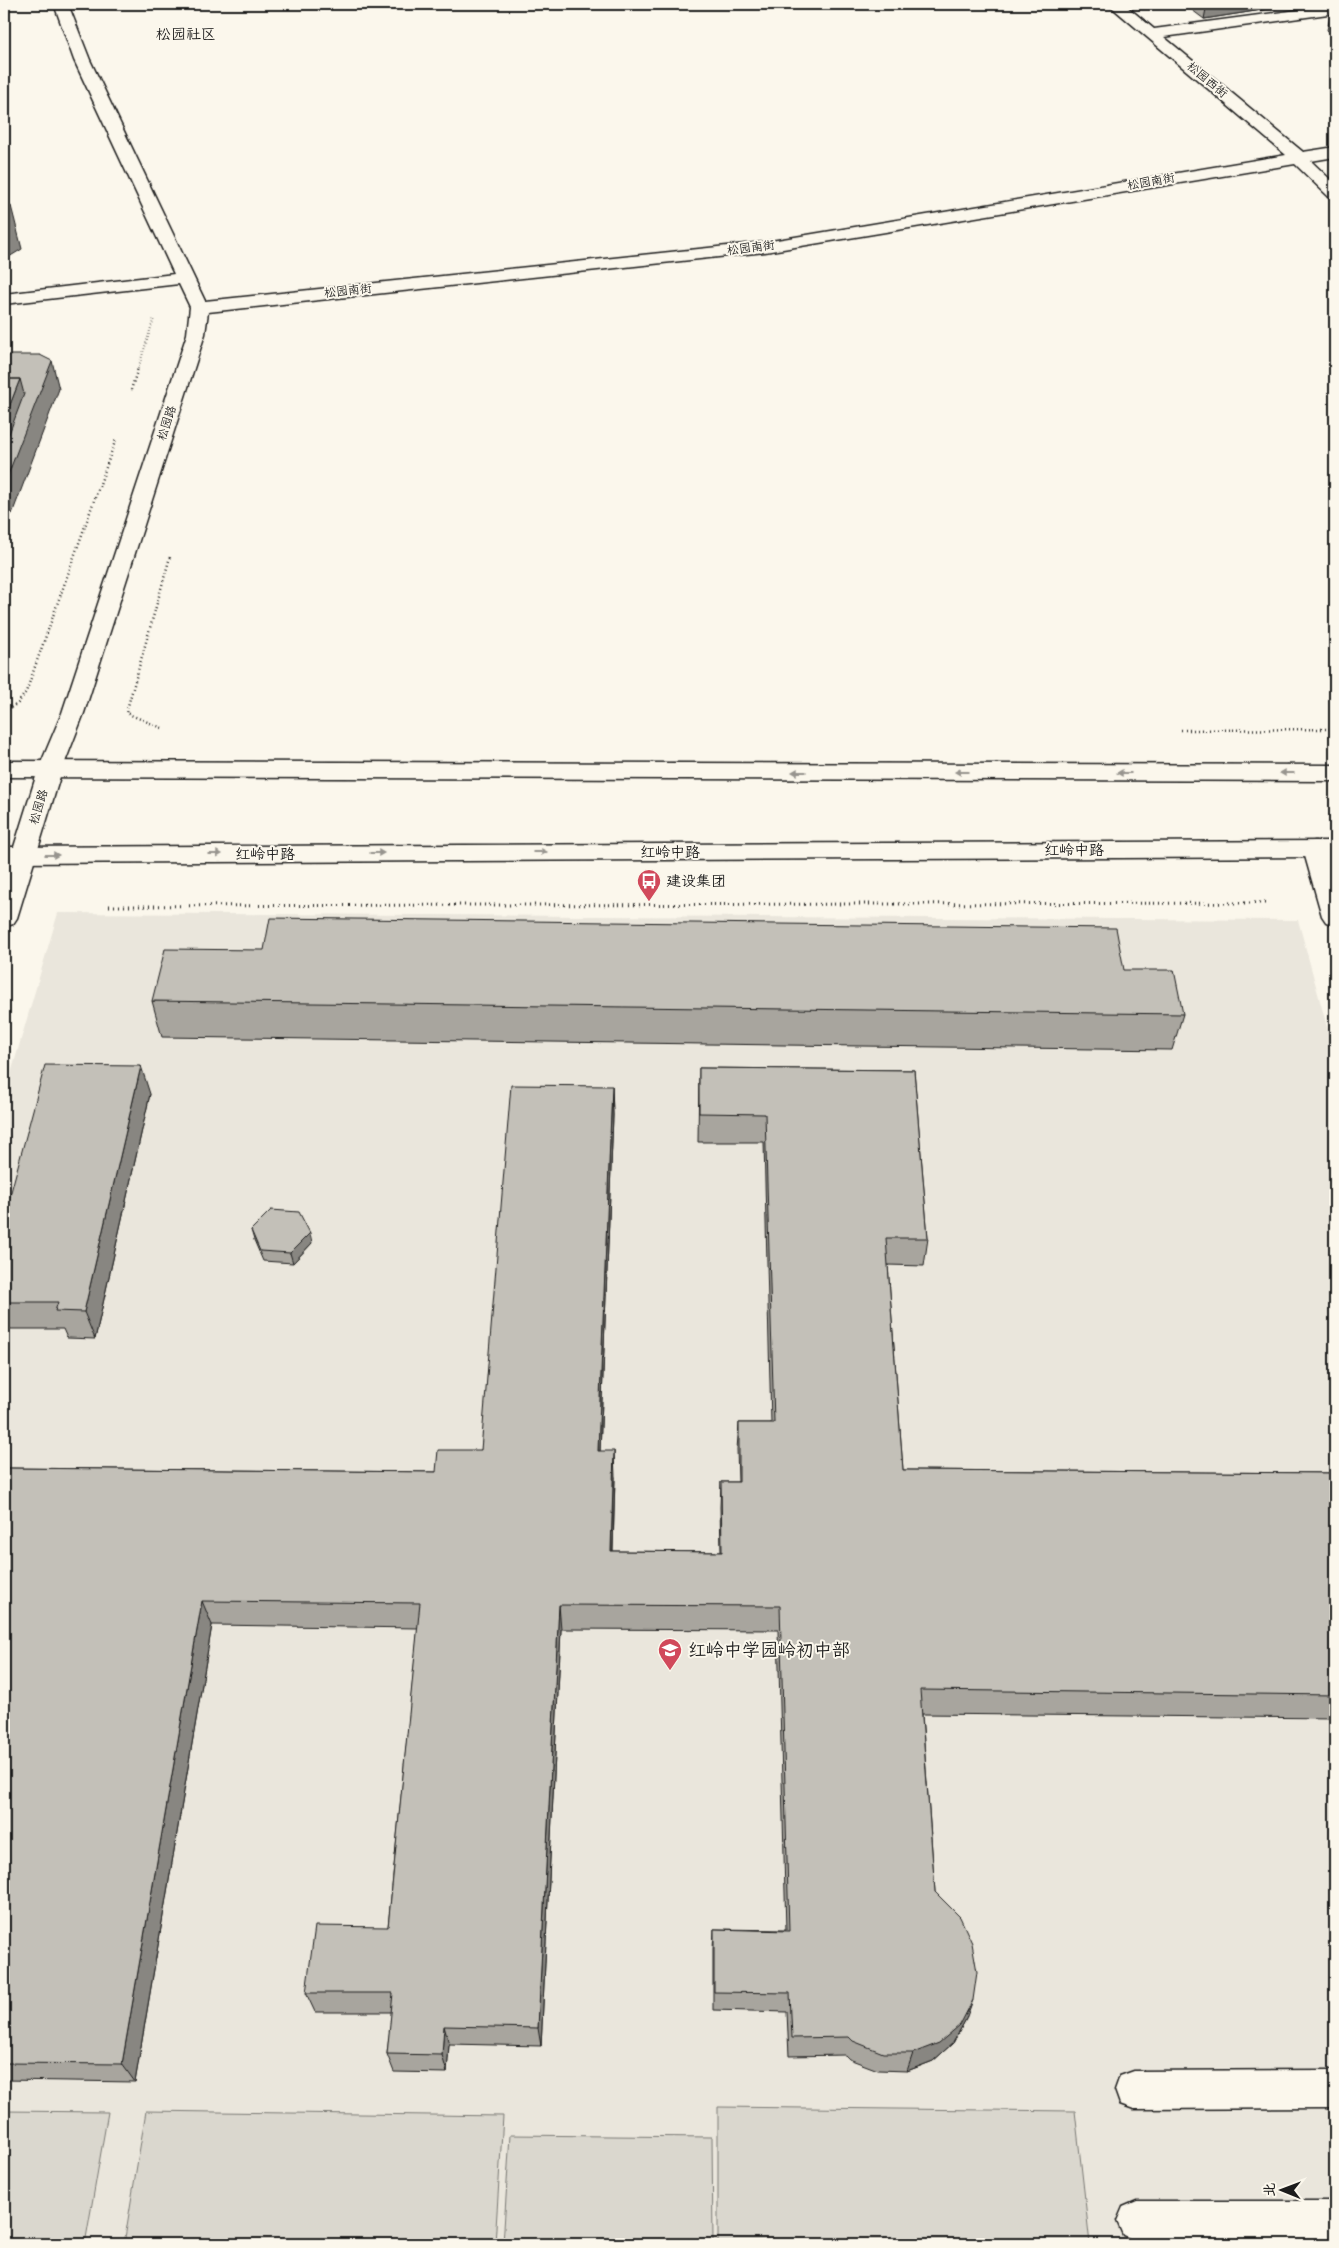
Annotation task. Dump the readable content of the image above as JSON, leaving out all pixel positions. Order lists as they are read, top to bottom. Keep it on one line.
{"streets":{"street":["松园西街","松园南街","松园路","红岭中路"]},"crossings":[["松园西街","松园南街"],["松园南街","松园路"],["松园路","红岭中路"]],"districts":["松园社区"],"places":{"bus stop":["建设集团"],"school or university":["红岭中学园岭初中部"]},"north":"left"}
